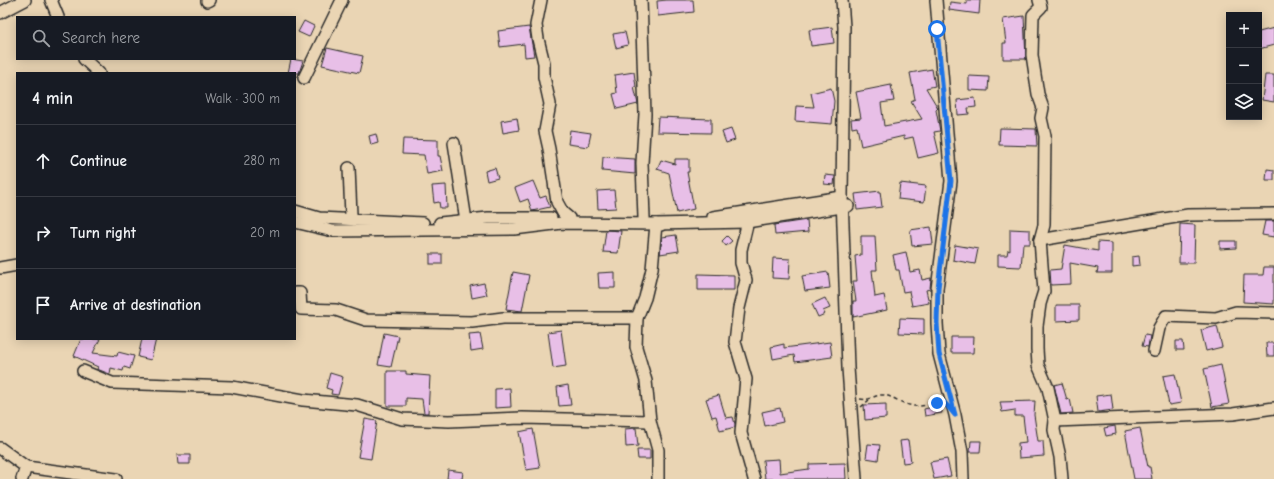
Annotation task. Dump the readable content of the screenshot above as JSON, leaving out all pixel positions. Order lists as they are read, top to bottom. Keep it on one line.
{"page":{"map_buttons":["+","−"],"search":"Search here","heading":["4 min","Walk · 300 m"],"list":[["Continue","280 m"],["Turn right","20 m"],"Arrive at destination"]}}
